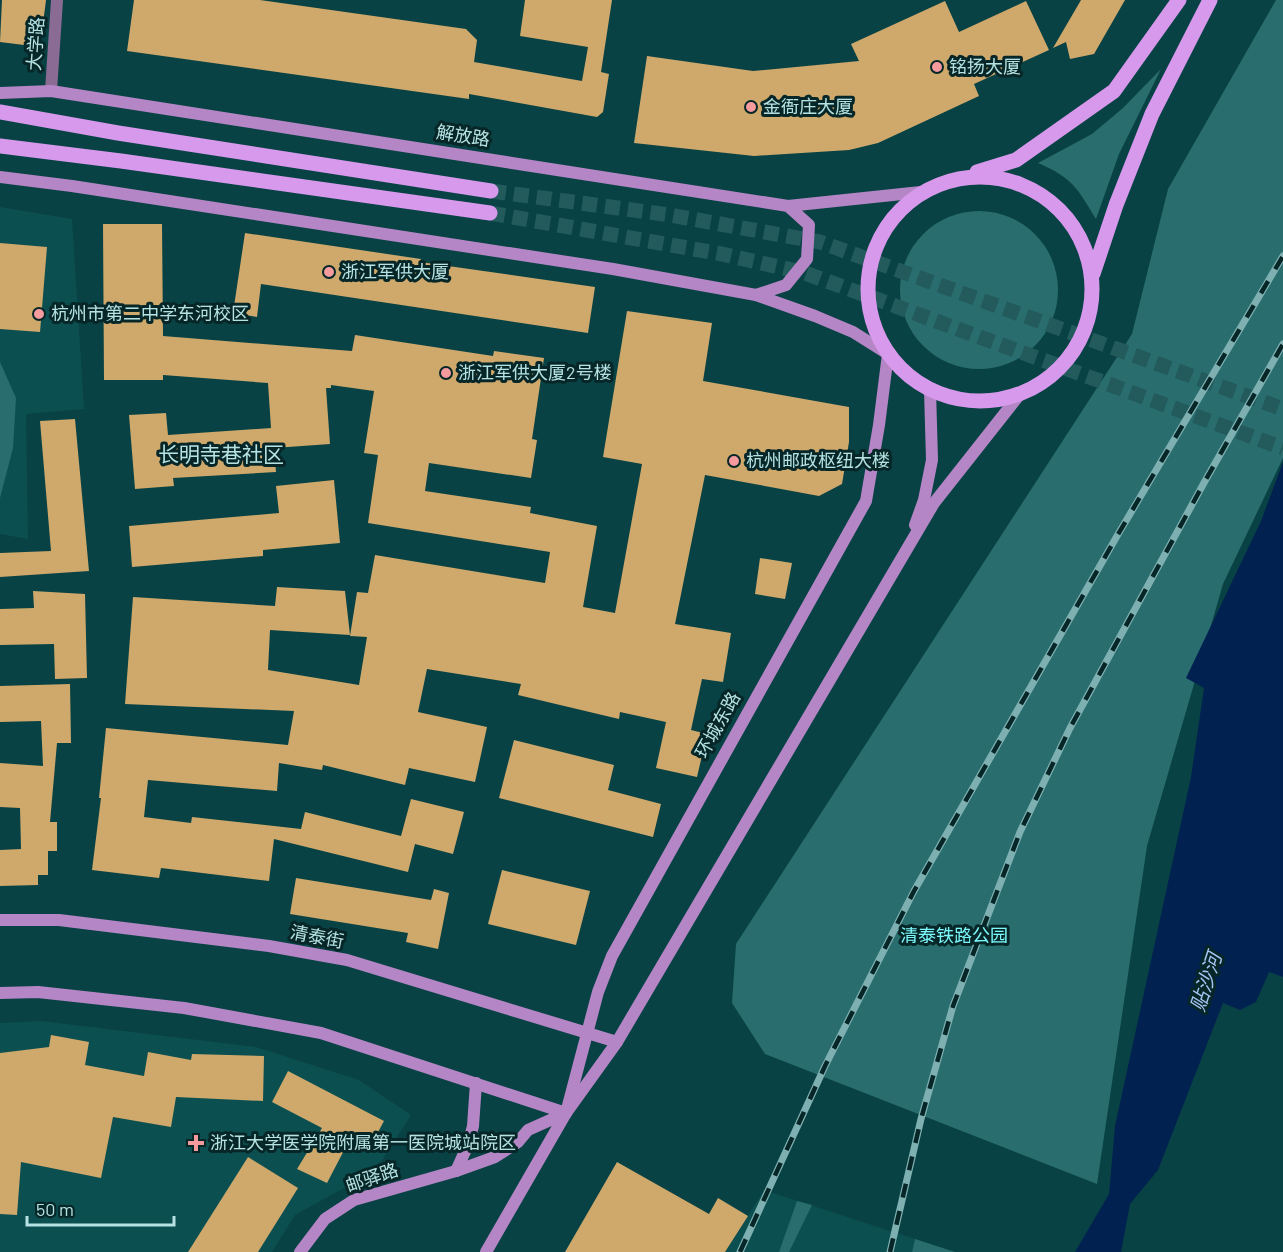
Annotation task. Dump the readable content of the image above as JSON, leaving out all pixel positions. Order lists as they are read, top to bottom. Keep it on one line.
{"streets":{"main road":["解放路","环城东路","清泰街","邮驿路"],"street":["大学路"]},"crossings":[["大学路","解放路"],["环城东路","清泰街"],["环城东路","邮驿路"]],"districts":["长明寺巷社区"],"water":["贴沙河"],"parks":["清泰铁路公园"],"places":{"other":["铭扬大厦","金衙庄大厦","浙江军供大厦","杭州市第二中学东河校区","浙江军供大厦2号楼","杭州邮政枢纽大楼"],"health":["浙江大学医学院附属第一医院城站院区"]},"scale_bar":"50 m"}
